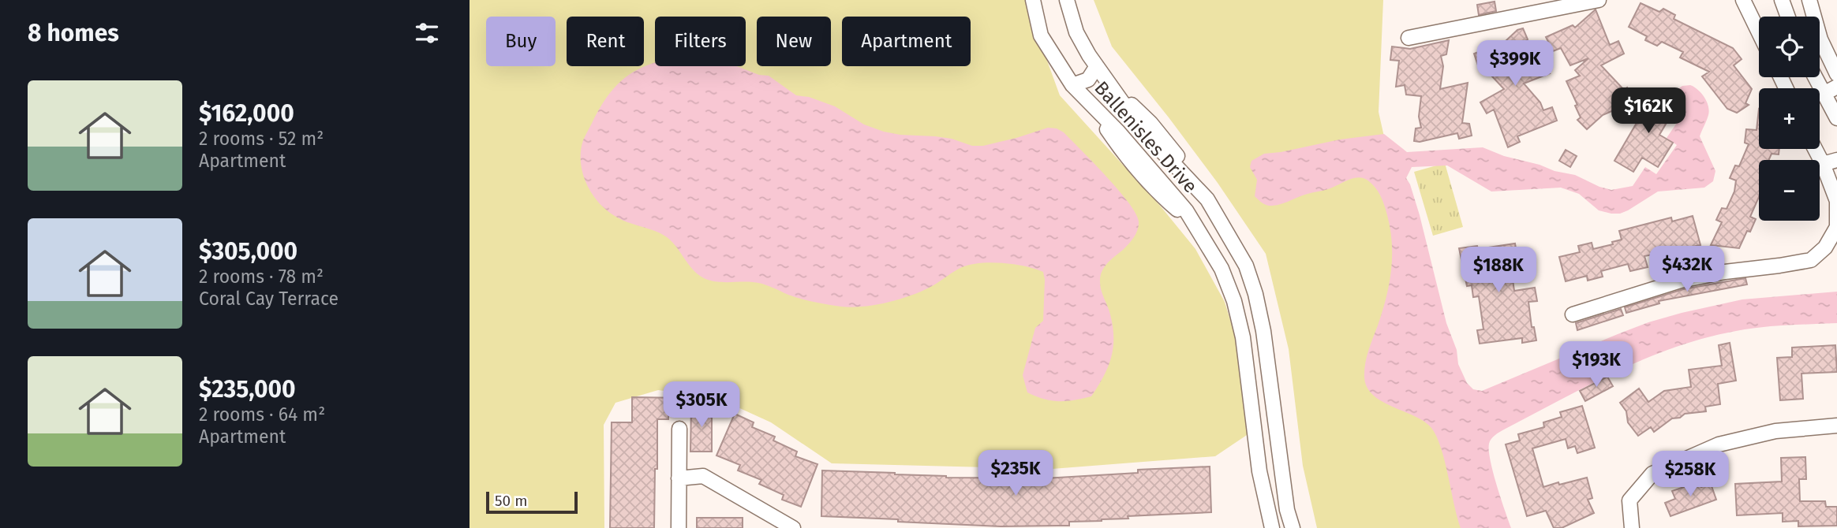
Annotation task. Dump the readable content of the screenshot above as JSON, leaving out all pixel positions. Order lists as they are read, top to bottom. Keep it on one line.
{"streets":{"street":["Ballenisles Drive"]},"scale_bar":"50 m","page":{"heading":"8 homes","map_buttons":["+","−"],"chip":["Buy","Rent","Filters","New","Apartment"],"price":["$399K","$162K","$432K","$188K","$193K","$305K","$235K","$258K"],"list":[{"name":"$162,000","note":"2 rooms · 52 m² · Apartment"},{"name":"$305,000","note":"2 rooms · 78 m² · Coral Cay Terrace"},{"name":"$235,000","note":"2 rooms · 64 m² · Apartment"}],"scale":"50 m"}}
